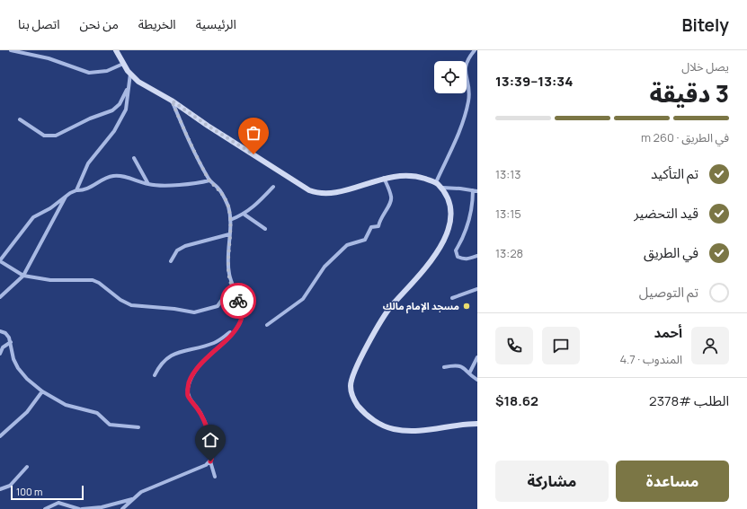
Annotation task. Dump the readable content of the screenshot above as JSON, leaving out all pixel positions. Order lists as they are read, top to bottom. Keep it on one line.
{"places":["مسجد الإمام مالك"],"scale_bar":"100 m","page":{"header":"Bitely","nav":["الرئيسية","الخريطة","من نحن","اتصل بنا"],"heading":["3 دقيقة","يصل خلال","13:34–13:39"],"panel":["أحمد","المندوب · 4.7","الطلب #2378","$18.62"],"bar":"في الطريق · 260 m","list":[["تم التأكيد","13:13"],["قيد التحضير","13:15"],["في الطريق","13:28"],"تم التوصيل"],"buttons":["مساعدة","مشاركة"],"scale":"100 m"}}
